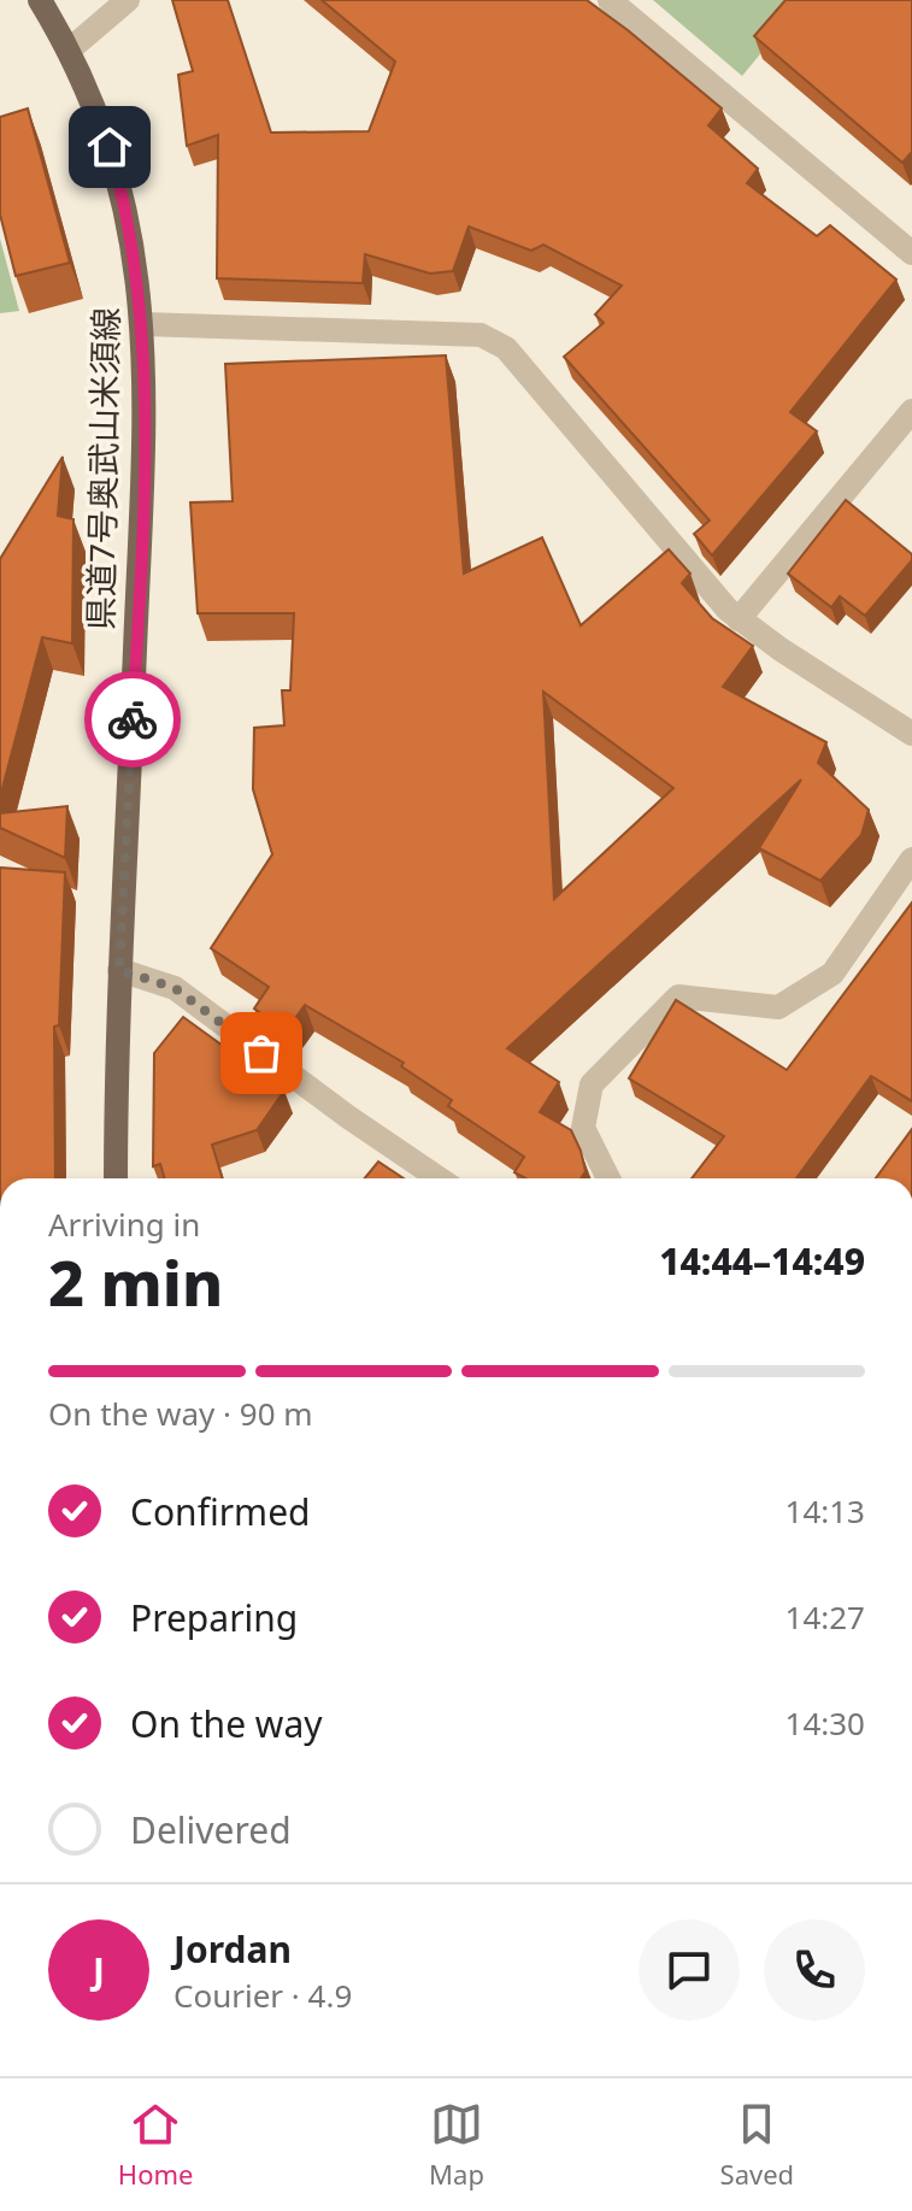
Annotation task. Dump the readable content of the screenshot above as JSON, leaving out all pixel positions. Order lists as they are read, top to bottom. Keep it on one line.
{"streets":{"main road":["県道7号奥武山米須線"]},"page":{"heading":["2 min","Arriving in","14:44–14:49"],"panel":["Jordan","Courier · 4.9"],"bar":"On the way · 90 m","list":[["Confirmed","14:13"],["Preparing","14:27"],["On the way","14:30"],"Delivered"],"round":"J","tabs":["Home","Map","Saved"]}}
